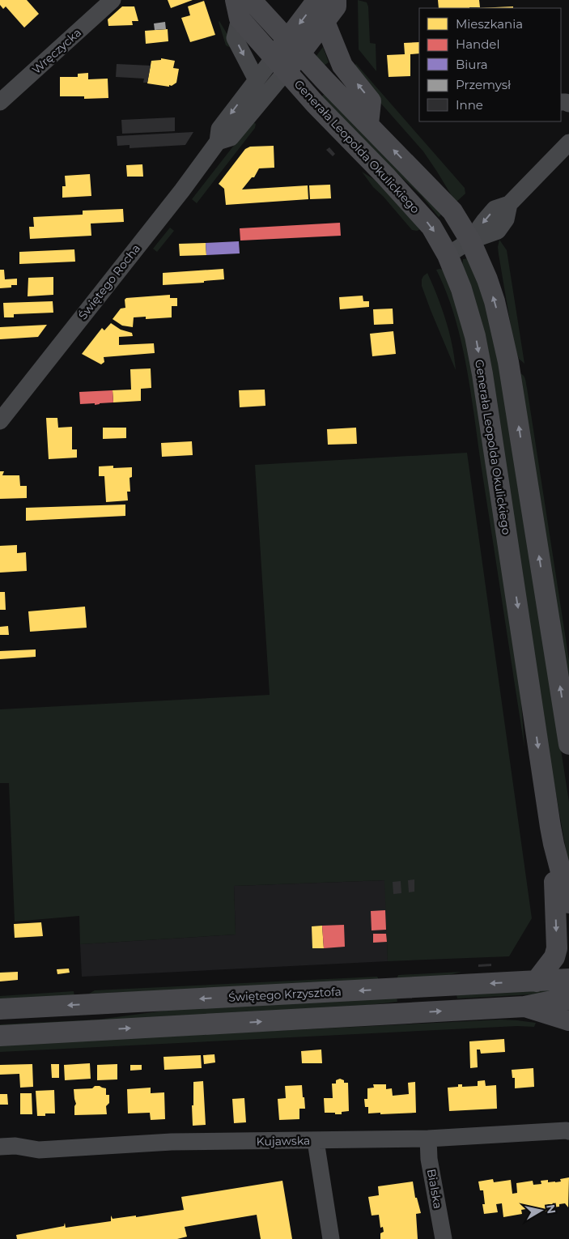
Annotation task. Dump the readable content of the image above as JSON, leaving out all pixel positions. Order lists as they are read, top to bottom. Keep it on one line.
{"streets":{"main road":["Generała Leopolda Okulickiego","Świętego Rocha","Świętego Krzysztofa"],"street":["Wręczycka","Kujawska","Bialska"]},"crossings":[["Generała Leopolda Okulickiego","Świętego Rocha"],["Kujawska","Bialska"]],"legend":["Mieszkania","Handel","Biura","Przemysł","Inne"],"north":"right"}
